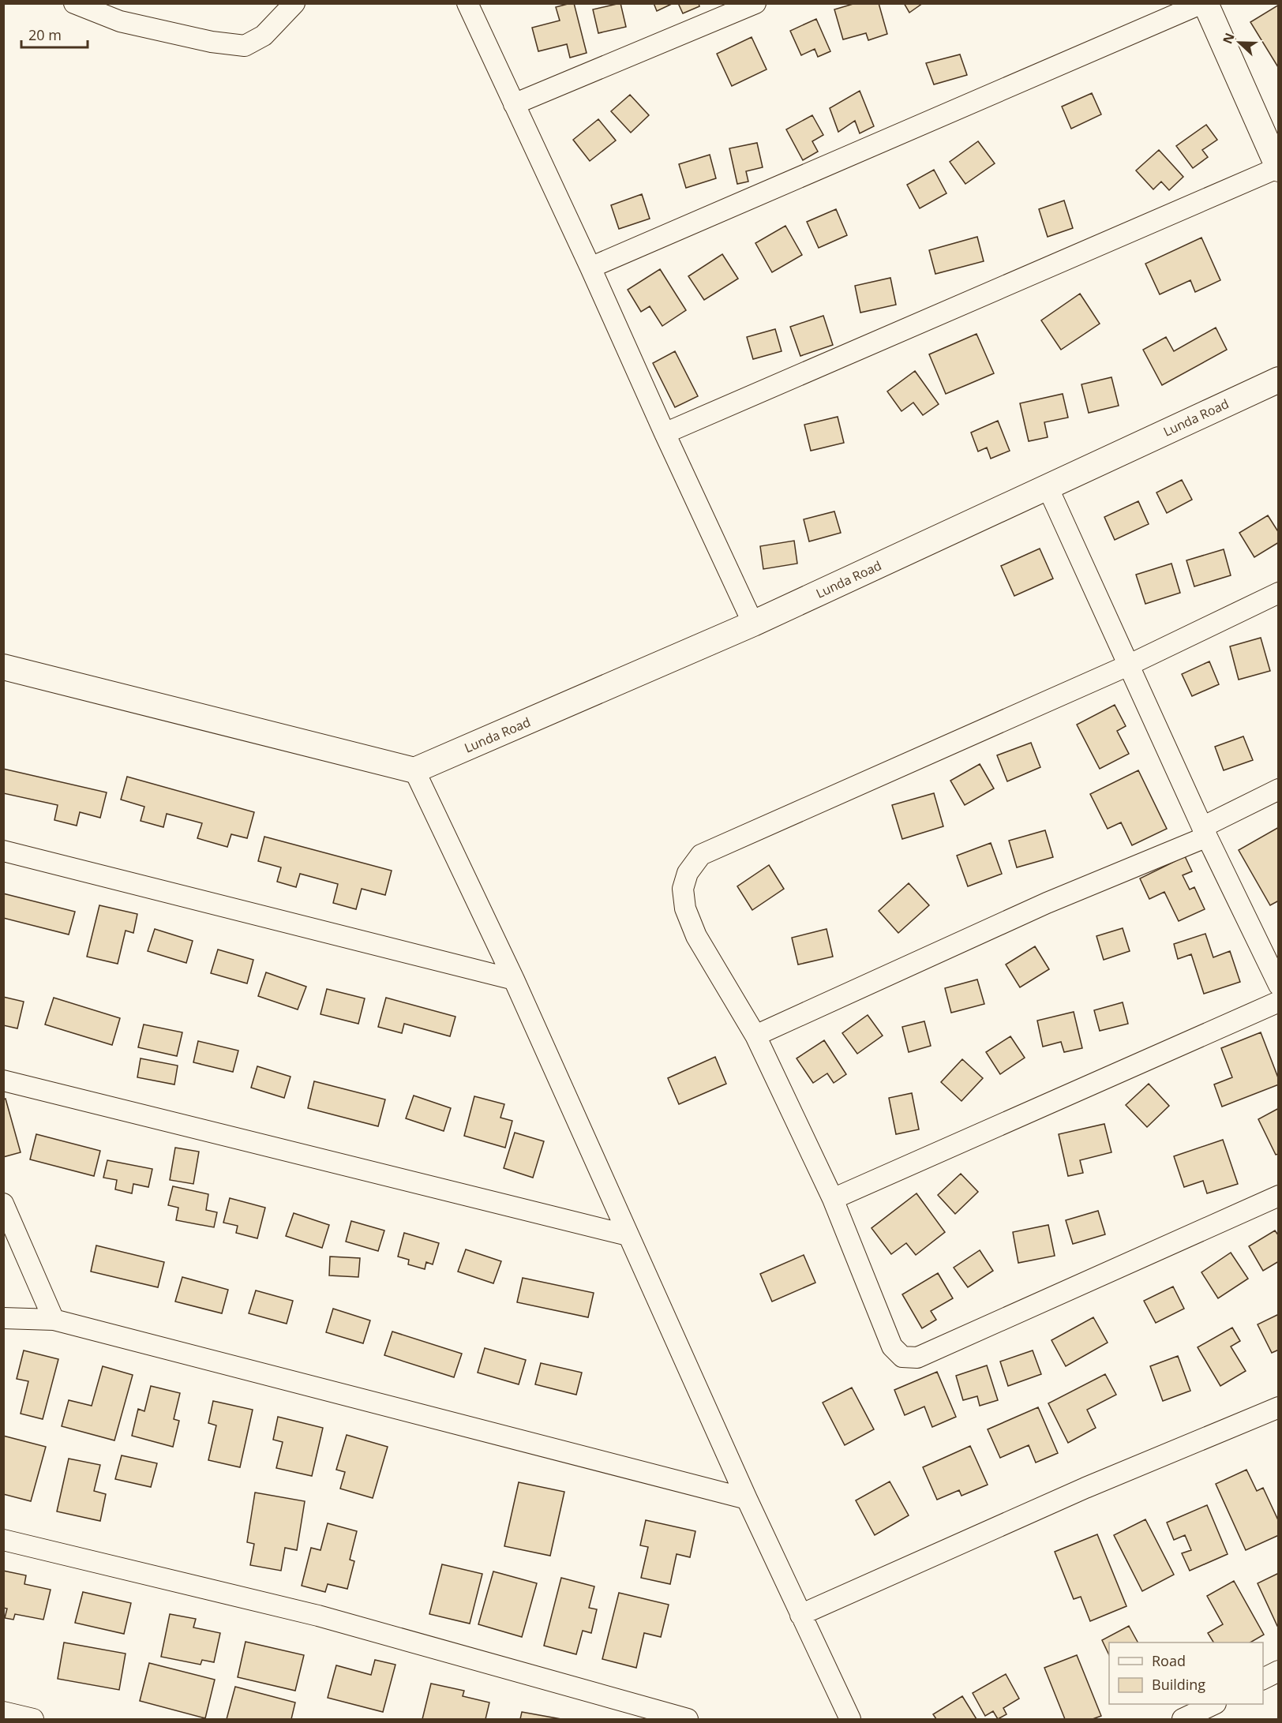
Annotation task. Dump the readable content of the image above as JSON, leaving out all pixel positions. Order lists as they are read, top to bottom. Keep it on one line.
{"streets":{"street":["Lunda Road"]},"legend":["Road","Building"],"scale_bar":"20 m","north":"left"}
